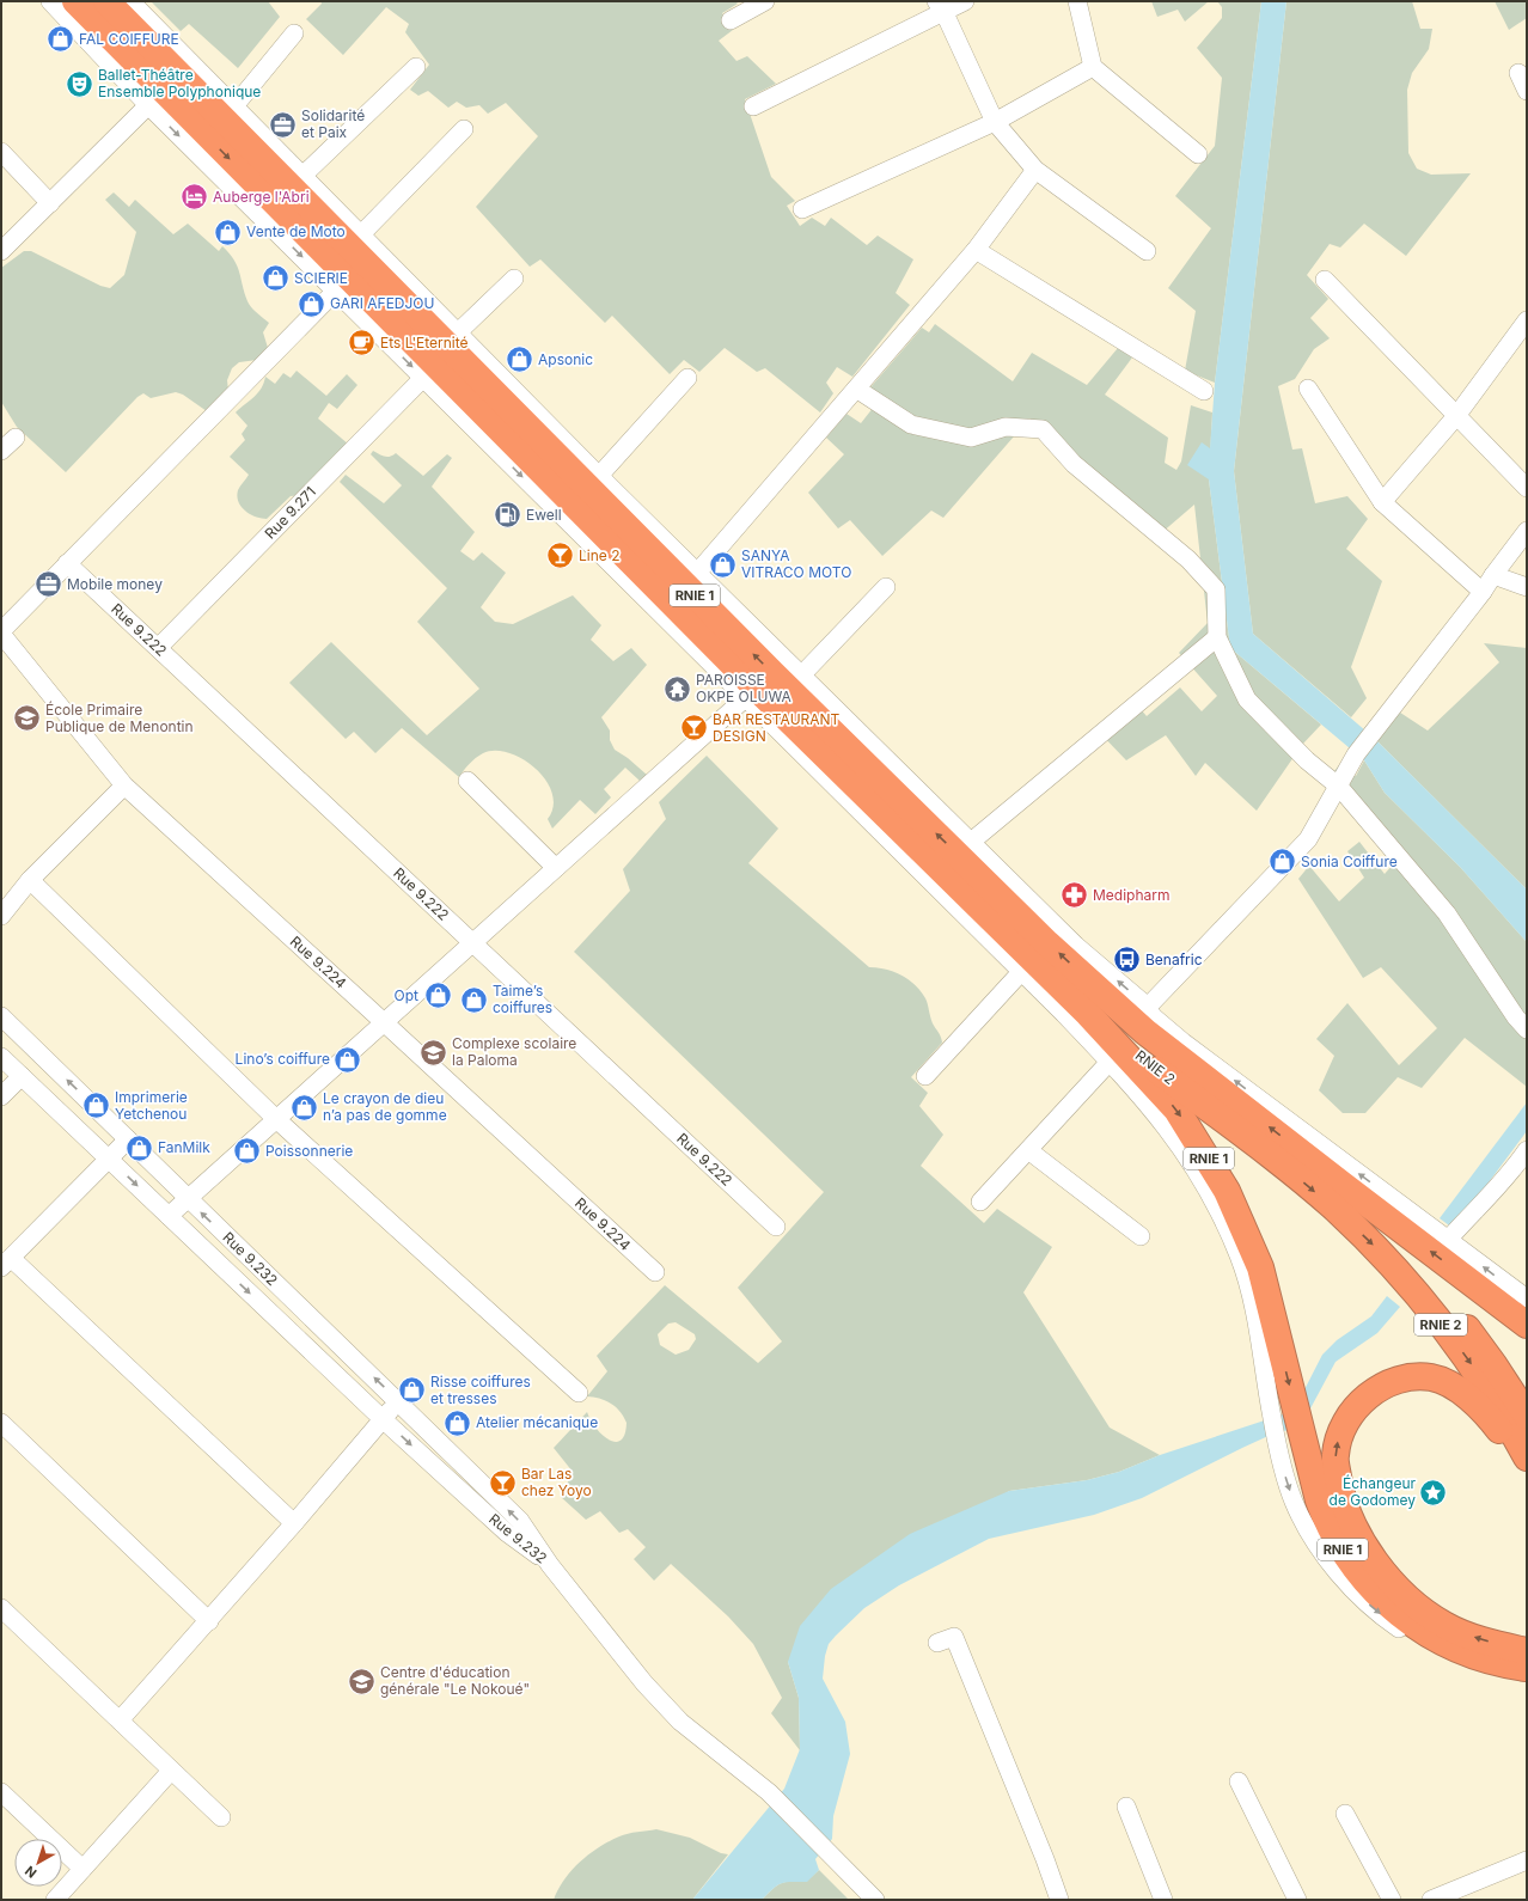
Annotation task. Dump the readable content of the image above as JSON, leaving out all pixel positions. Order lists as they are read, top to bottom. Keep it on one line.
{"streets":{"highway":["RNIE 1","RNIE 2"],"street":["Rue 9.271","Rue 9.222","Rue 9.224","Rue 9.232"]},"crossings":[["Rue 9.271","Rue 9.222"],["RNIE 1","RNIE 2"]],"places":{"shop":["FAL COIFFURE","Vente de Moto","SCIERIE","GARI AFEDJOU","Apsonic","SANYA VITRACO MOTO","Sonia Coiffure","Opt","Taime’s coiffures","Lino’s coiffure","Imprimerie Yetchenou","Le crayon de dieu n’a pas de gomme","FanMilk","Poissonnerie","Risse coiffures et tresses","Atelier mécanique"],"theatre":["Ballet-Théâtre Ensemble Polyphonique"],"office":["Solidarité et Paix","Mobile money"],"hotel":["Auberge l'Abri"],"cafe":["Ets L'Eternité"],"fuel station":["Ewell"],"bar":["Line 2","BAR RESTAURANT DESIGN","Bar Las chez Yoyo"],"temple":["PAROISSE OKPE OLUWA"],"school or university":["École Primaire Publique de Menontin","Complexe scolaire la Paloma","Centre d'éducation générale \"Le Nokoué\""],"pharmacy":["Medipharm"],"bus stop":["Benafric"],"place":["Échangeur de Godomey"]},"north":"bottom left"}
